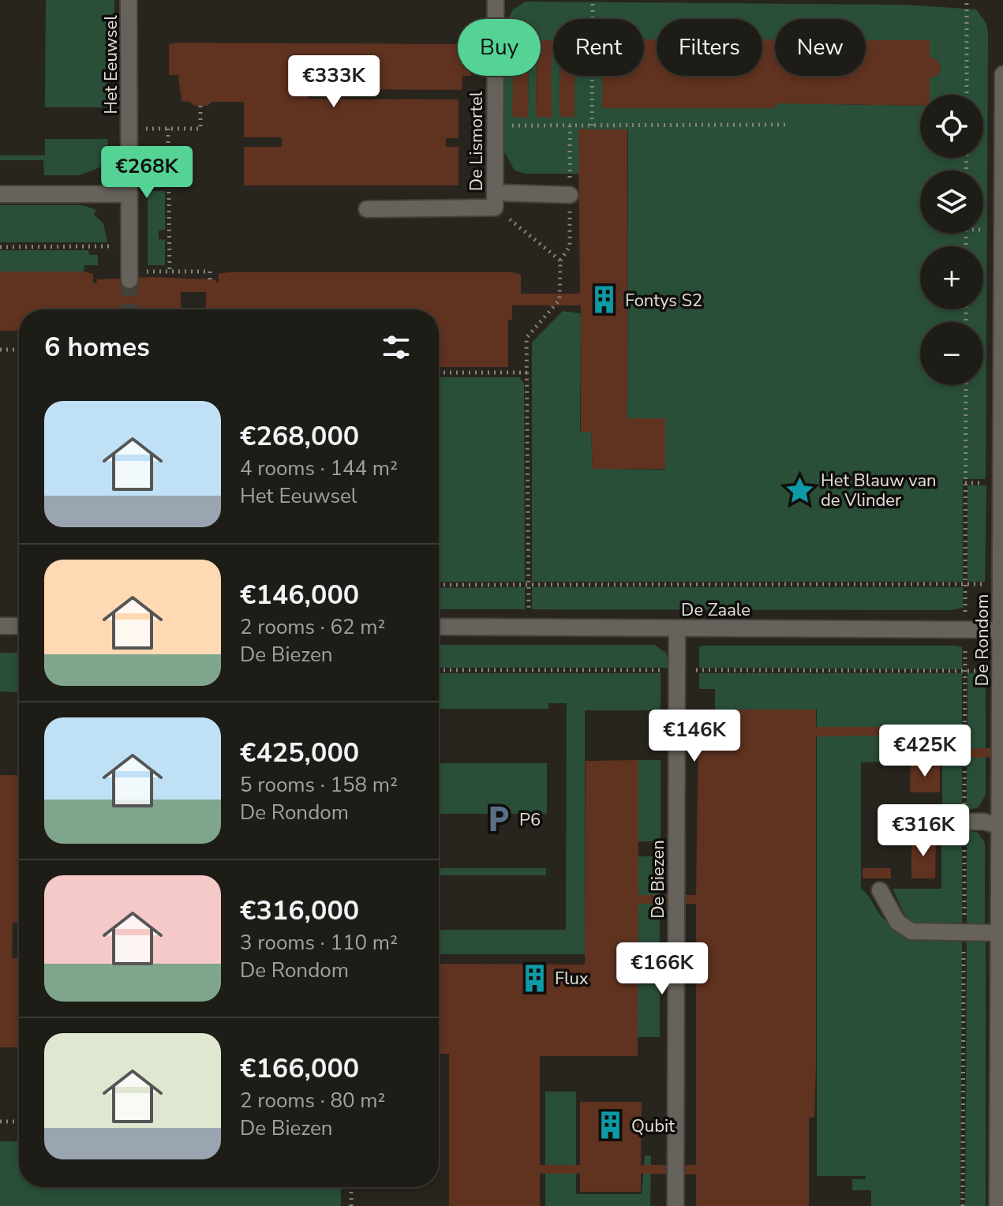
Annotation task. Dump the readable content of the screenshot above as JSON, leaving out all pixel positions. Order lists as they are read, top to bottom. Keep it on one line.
{"streets":{"street":["Het Eeuwsel","De Lismortel","De Zaale","De Rondom","De Biezen"]},"crossings":[["De Zaale","De Rondom"],["De Zaale","De Biezen"]],"places":{"building":["Fontys S2","Flux","Qubit"],"place":["Het Blauw van de Vlinder"],"parking":["P6"]},"page":{"chip":["Buy","Rent","Filters","New"],"price":["€333K","€268K","€146K","€425K","€316K","€166K"],"map_buttons":["+","−"],"heading":"6 homes","list":[{"name":"€268,000","note":"4 rooms · 144 m² · Het Eeuwsel"},{"name":"€146,000","note":"2 rooms · 62 m² · De Biezen"},{"name":"€425,000","note":"5 rooms · 158 m² · De Rondom"},{"name":"€316,000","note":"3 rooms · 110 m² · De Rondom"},{"name":"€166,000","note":"2 rooms · 80 m² · De Biezen"}]}}
